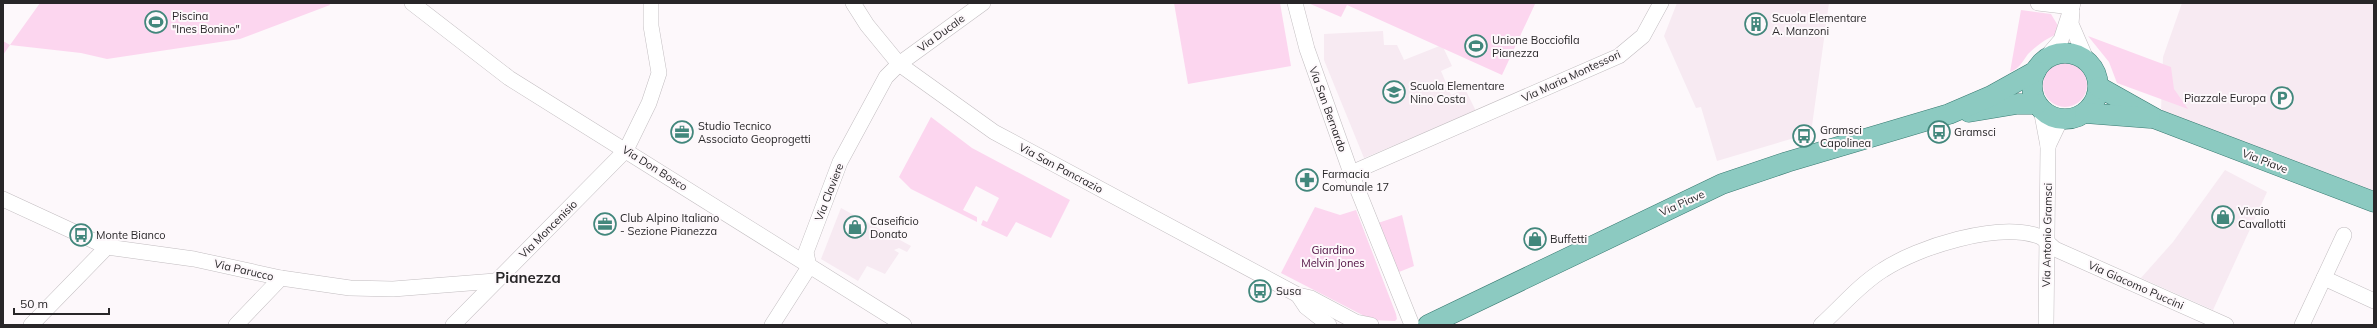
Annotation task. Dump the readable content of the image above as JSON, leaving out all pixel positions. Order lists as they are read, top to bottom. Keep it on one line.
{"streets":{"main road":["Via Piave"],"street":["Via Ducale","Via Maria Montessori","Via San Bernardo","Via Don Bosco","Via San Pancrazio","Via Claviere","Via Moncenisio","Via Antonio Gramsci","Via Parucco","Via Giacomo Puccini"]},"crossings":[["Via Ducale","Via San Pancrazio"],["Via Ducale","Via Claviere"],["Via Maria Montessori","Via San Bernardo"],["Via Piave","Via Antonio Gramsci"],["Via Don Bosco","Via Claviere"],["Via Don Bosco","Via Moncenisio"],["Via San Pancrazio","Via Claviere"],["Via Moncenisio","Via Parucco"],["Via Antonio Gramsci","Via Giacomo Puccini"]],"districts":["Pianezza"],"parks":["Giardino Melvin Jones"],"places":{"sports":["Piscina \"Ines Bonino\"","Unione Bocciofila Pianezza"],"building":["Scuola Elementare A. Manzoni"],"school or university":["Scuola Elementare Nino Costa"],"parking":["Piazzale Europa"],"office":["Studio Tecnico Associato Geoprogetti","Club Alpino Italiano - Sezione Pianezza"],"bus stop":["Gramsci","Gramsci Capolinea","Monte Bianco","Susa"],"pharmacy":["Farmacia Comunale 17"],"shop":["Vivaio Cavallotti","Caseificio Donato","Buffetti"]},"scale_bar":"50 m"}
